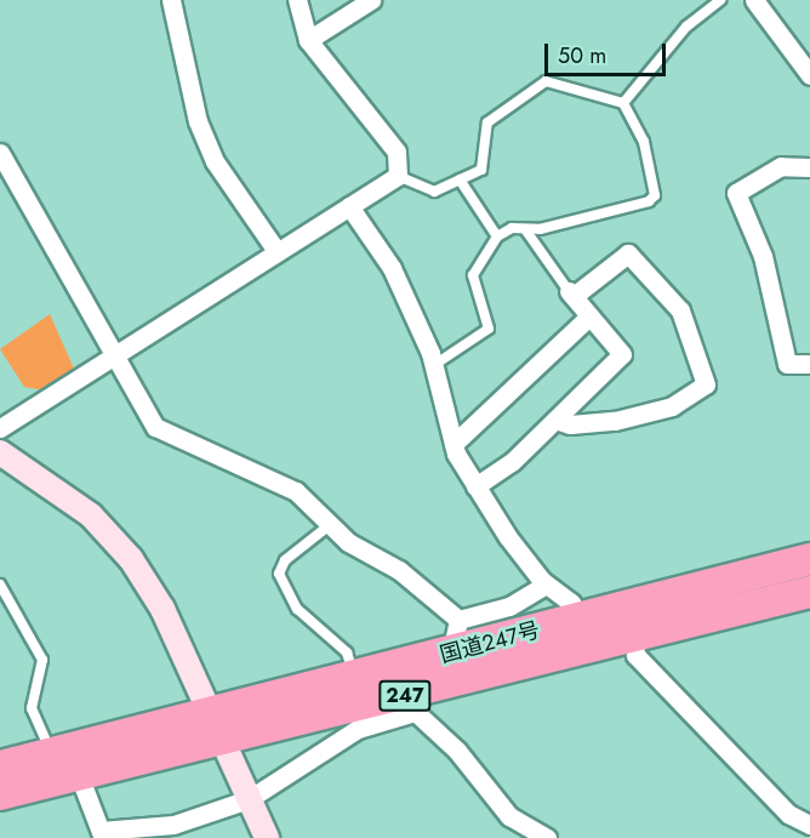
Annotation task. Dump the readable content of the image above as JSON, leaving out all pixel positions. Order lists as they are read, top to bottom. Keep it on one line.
{"streets":{"highway":["国道247号","247"]},"scale_bar":"50 m"}
